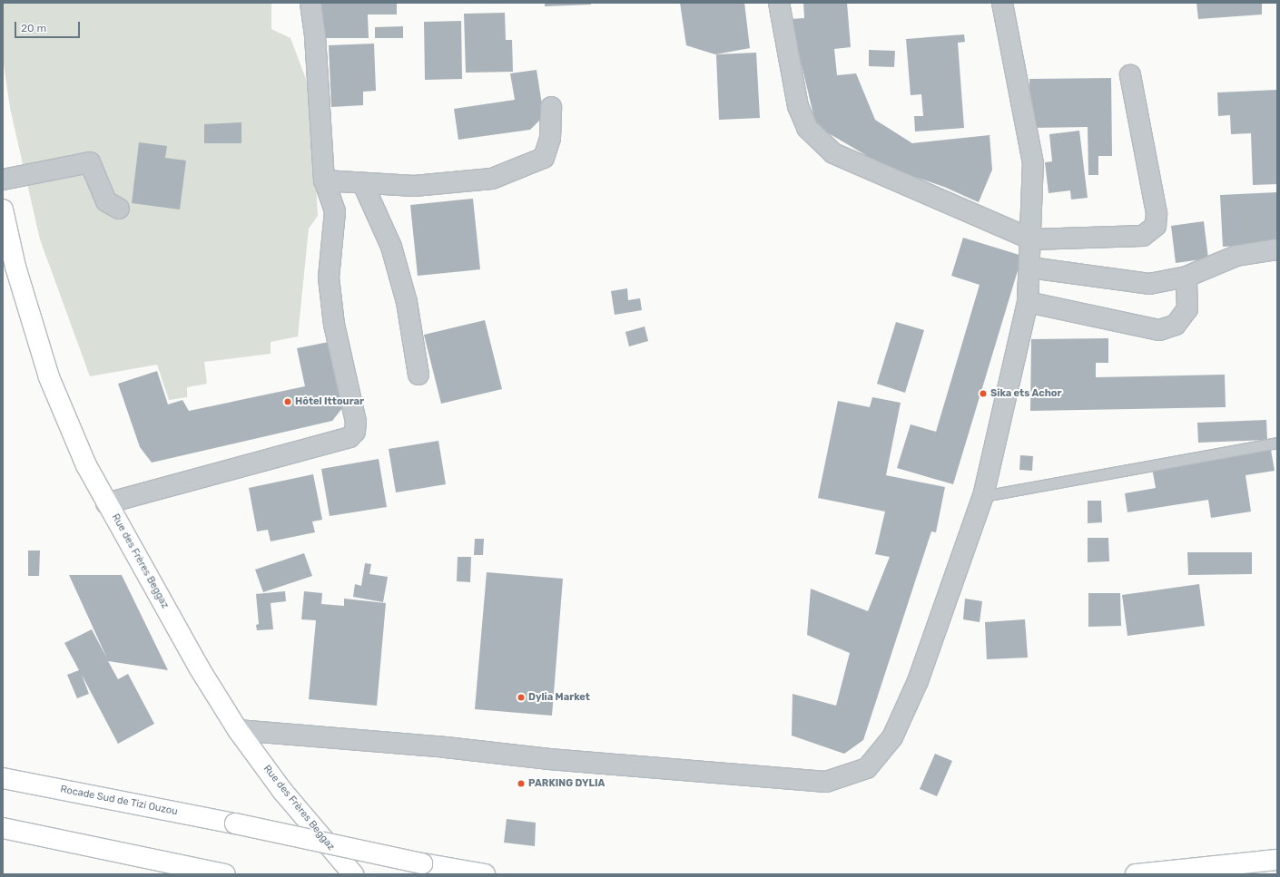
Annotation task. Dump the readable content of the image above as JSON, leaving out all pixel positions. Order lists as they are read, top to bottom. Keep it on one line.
{"streets":{"main road":["Rue des Frères Beggaz","Rocade Sud de Tizi Ouzou"]},"places":["Sika ets Achor","Hôtel Ittourar","Dylia Market","PARKING DYLIA"],"scale_bar":"20 m"}
